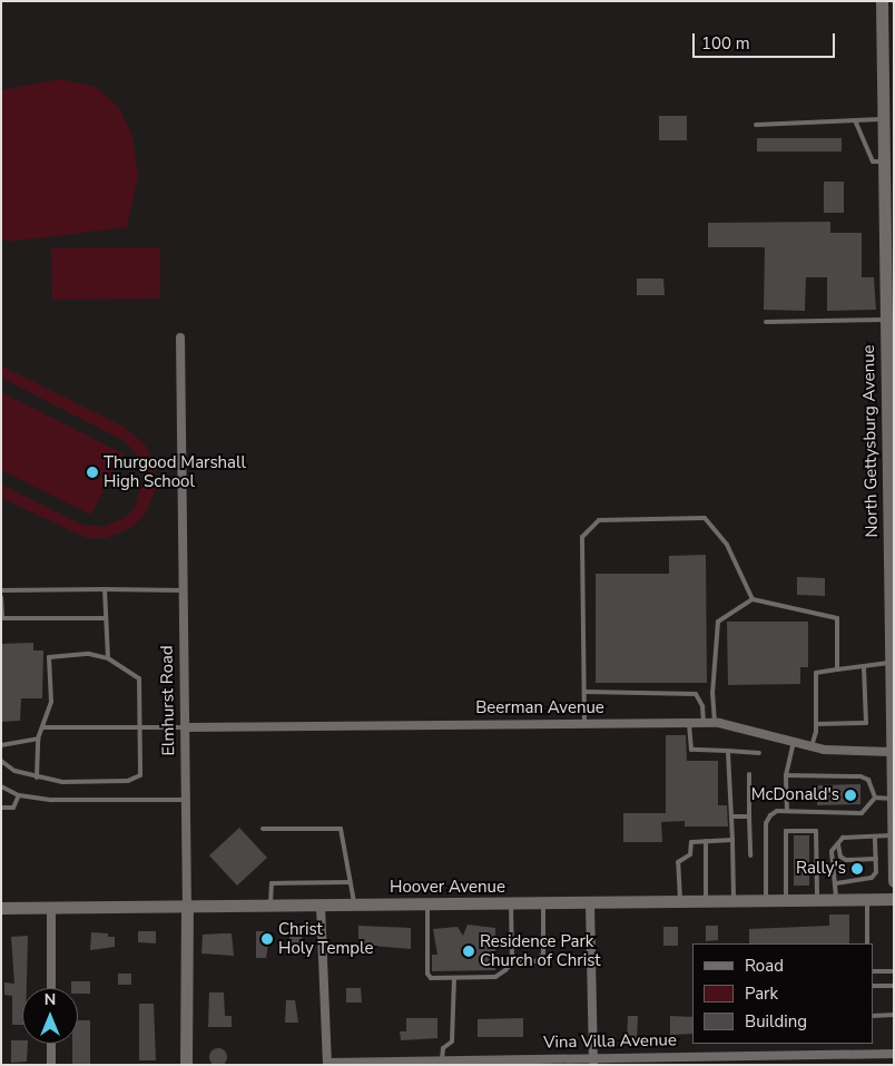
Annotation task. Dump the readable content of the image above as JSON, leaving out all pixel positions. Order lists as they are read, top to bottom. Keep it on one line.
{"streets":{"street":["North Gettysburg Avenue","Elmhurst Road","Beerman Avenue","Hoover Avenue","Vina Villa Avenue"]},"crossings":[["North Gettysburg Avenue","Beerman Avenue"],["Elmhurst Road","Beerman Avenue"],["Elmhurst Road","Hoover Avenue"]],"places":["Thurgood Marshall High School","McDonald's","Rally's","Christ Holy Temple","Residence Park Church of Christ"],"legend":["Road","Park","Building"],"scale_bar":"100 m","north":"top"}
